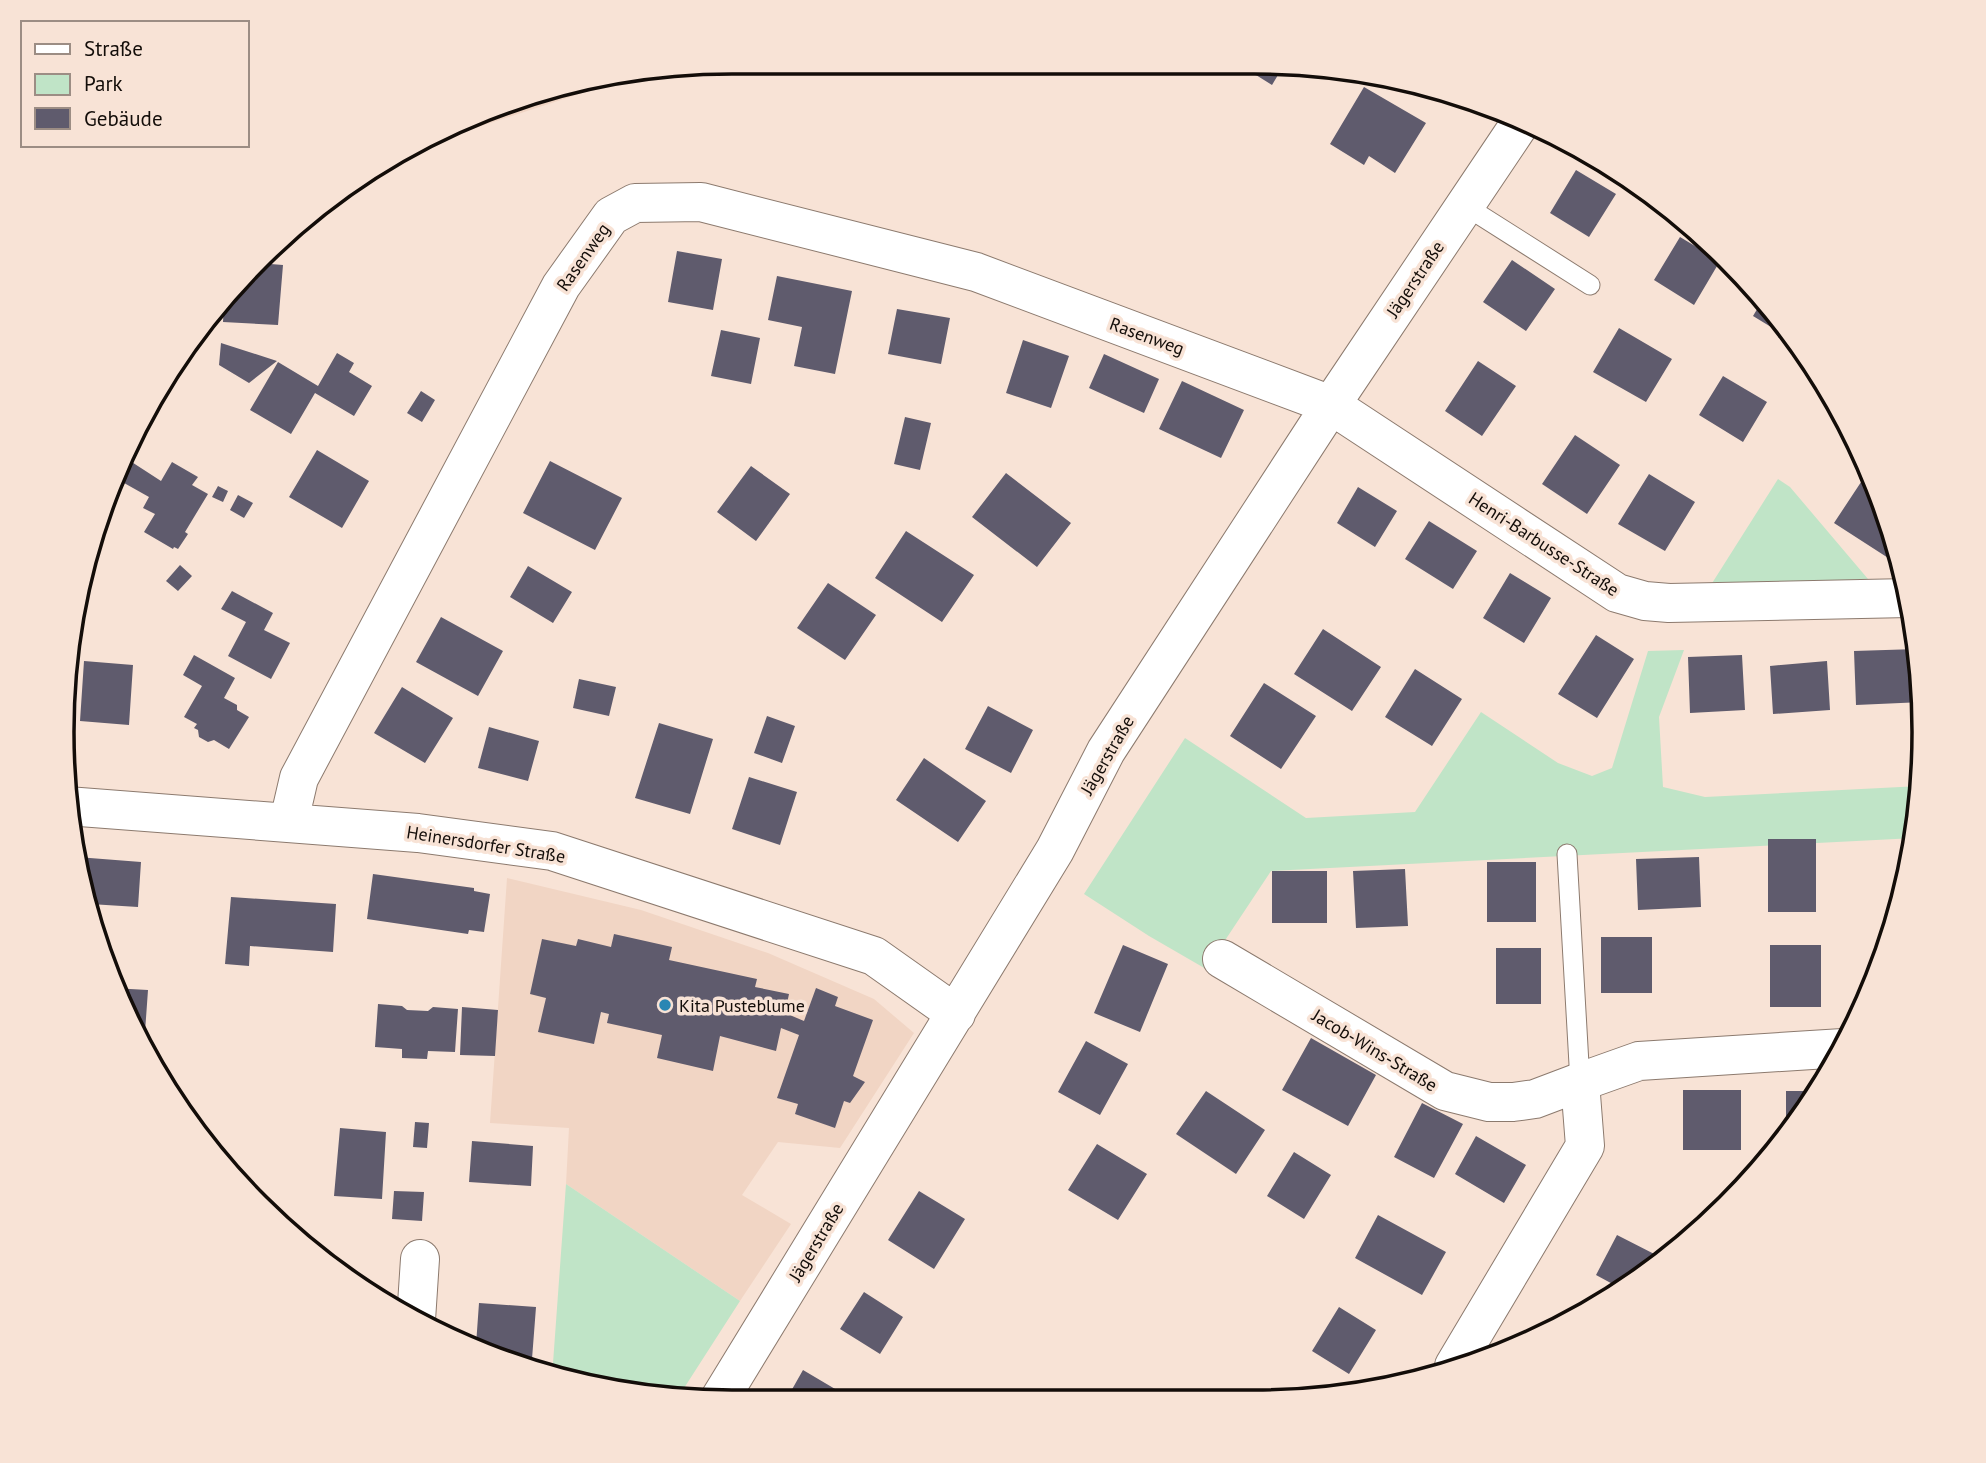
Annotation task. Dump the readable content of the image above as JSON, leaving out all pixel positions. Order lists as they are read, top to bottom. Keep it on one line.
{"streets":{"street":["Rasenweg","Jägerstraße","Henri-Barbusse-Straße","Heinersdorfer Straße","Jacob-Wins-Straße"]},"crossings":[["Rasenweg","Jägerstraße"],["Rasenweg","Henri-Barbusse-Straße"],["Rasenweg","Heinersdorfer Straße"],["Jägerstraße","Henri-Barbusse-Straße"],["Jägerstraße","Heinersdorfer Straße"]],"places":["Kita Pusteblume"],"legend":["Straße","Park","Gebäude"]}
